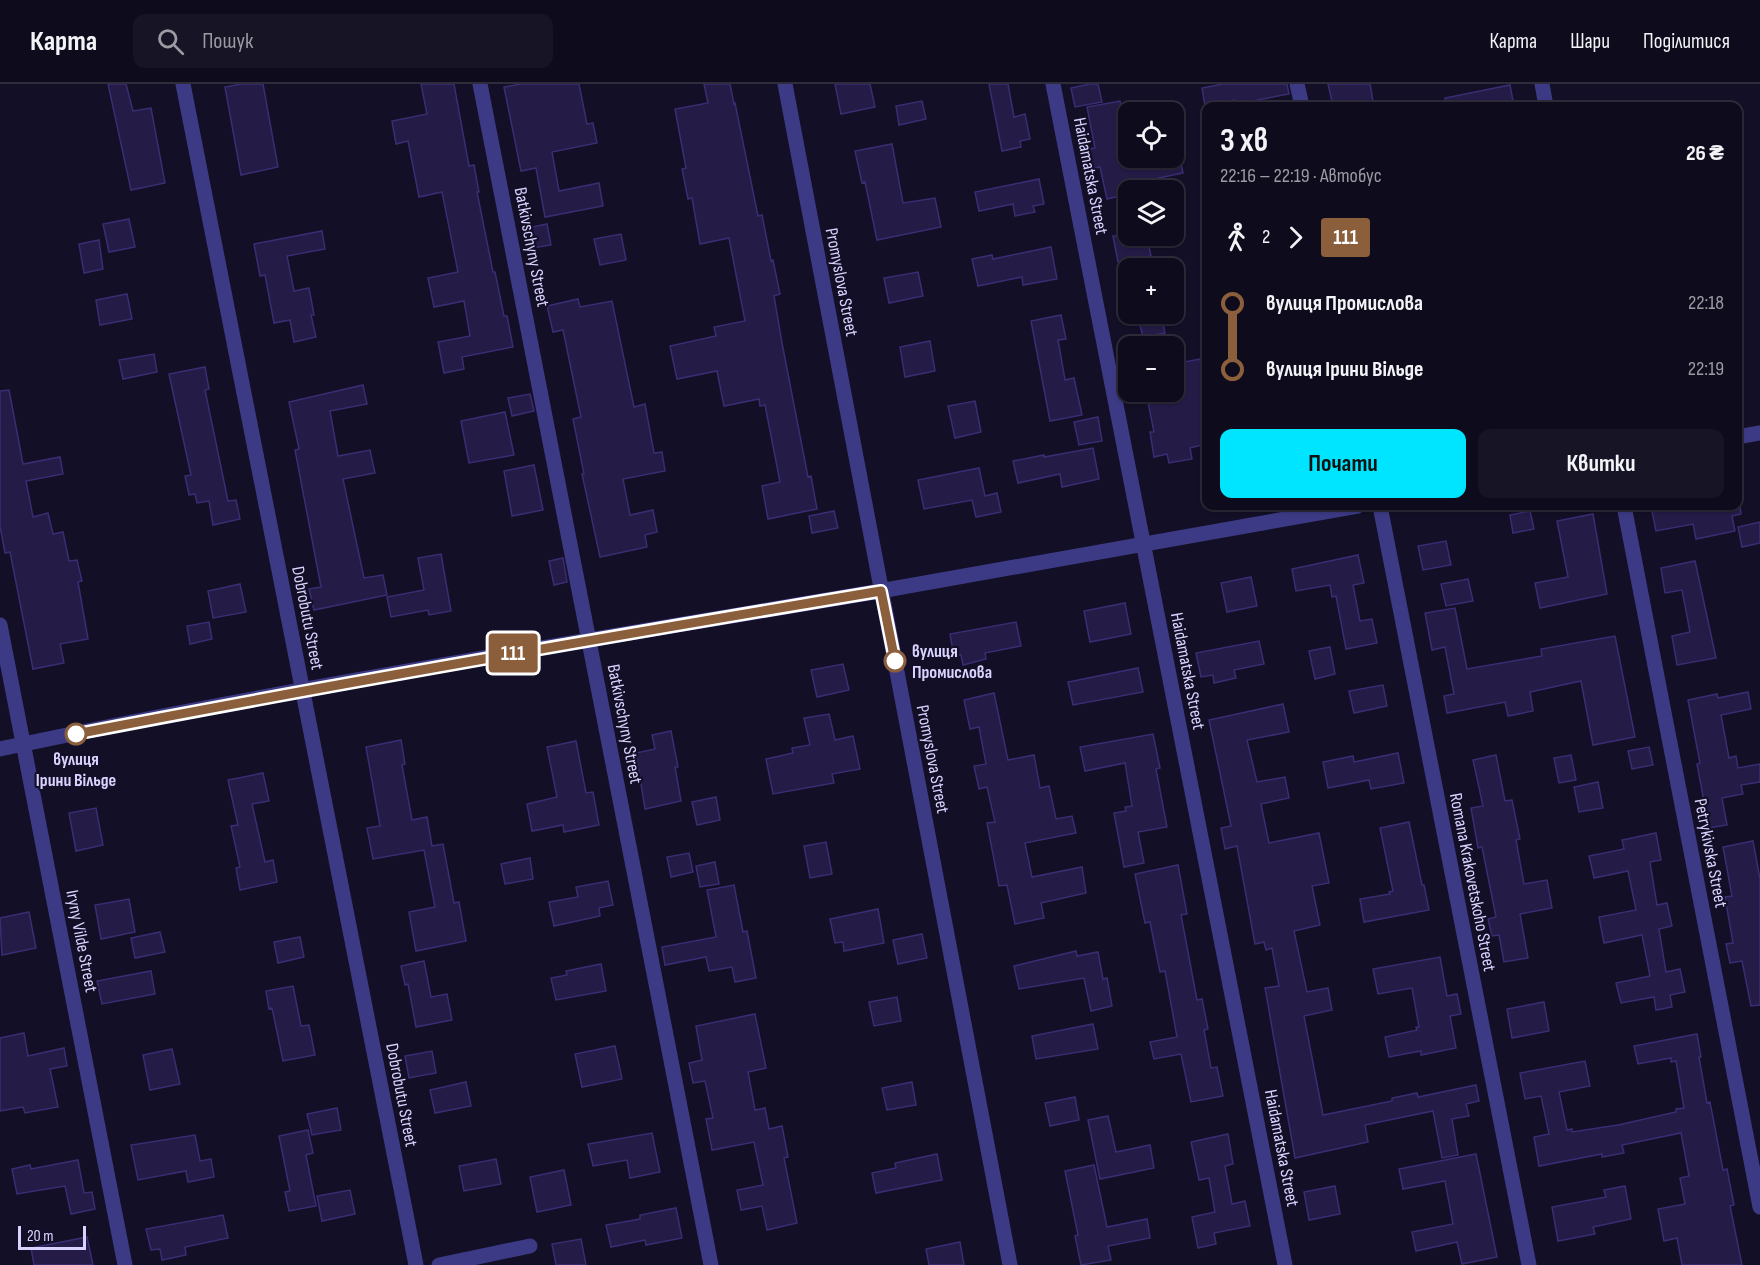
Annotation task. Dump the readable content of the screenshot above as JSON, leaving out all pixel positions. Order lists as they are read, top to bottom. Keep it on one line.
{"streets":{"street":["Haidamatska Street","Batkivschyny Street","Promyslova Street","Dobrobutu Street","Petrykivska Street","Romana Krakovetskoho Street","Iryny Vilde Street"]},"places":["вулиця Промислова","вулиця Ірини Вільде"],"lines":["bus line 111"],"scale_bar":"20 m","page":{"header":"Карта","search":"Пошук","nav":["Карта","Шари","Поділитися"],"on_map":"111","map_buttons":["+","−"],"heading":["3 хв","22:16 – 22:19 · Автобус","26 ₴"],"legs":["2","111"],"list":[{"name":"вулиця Промислова","value":"22:18"},{"name":"вулиця Ірини Вільде","value":"22:19"}],"buttons":["Почати","Квитки"],"scale":"20 m"}}
